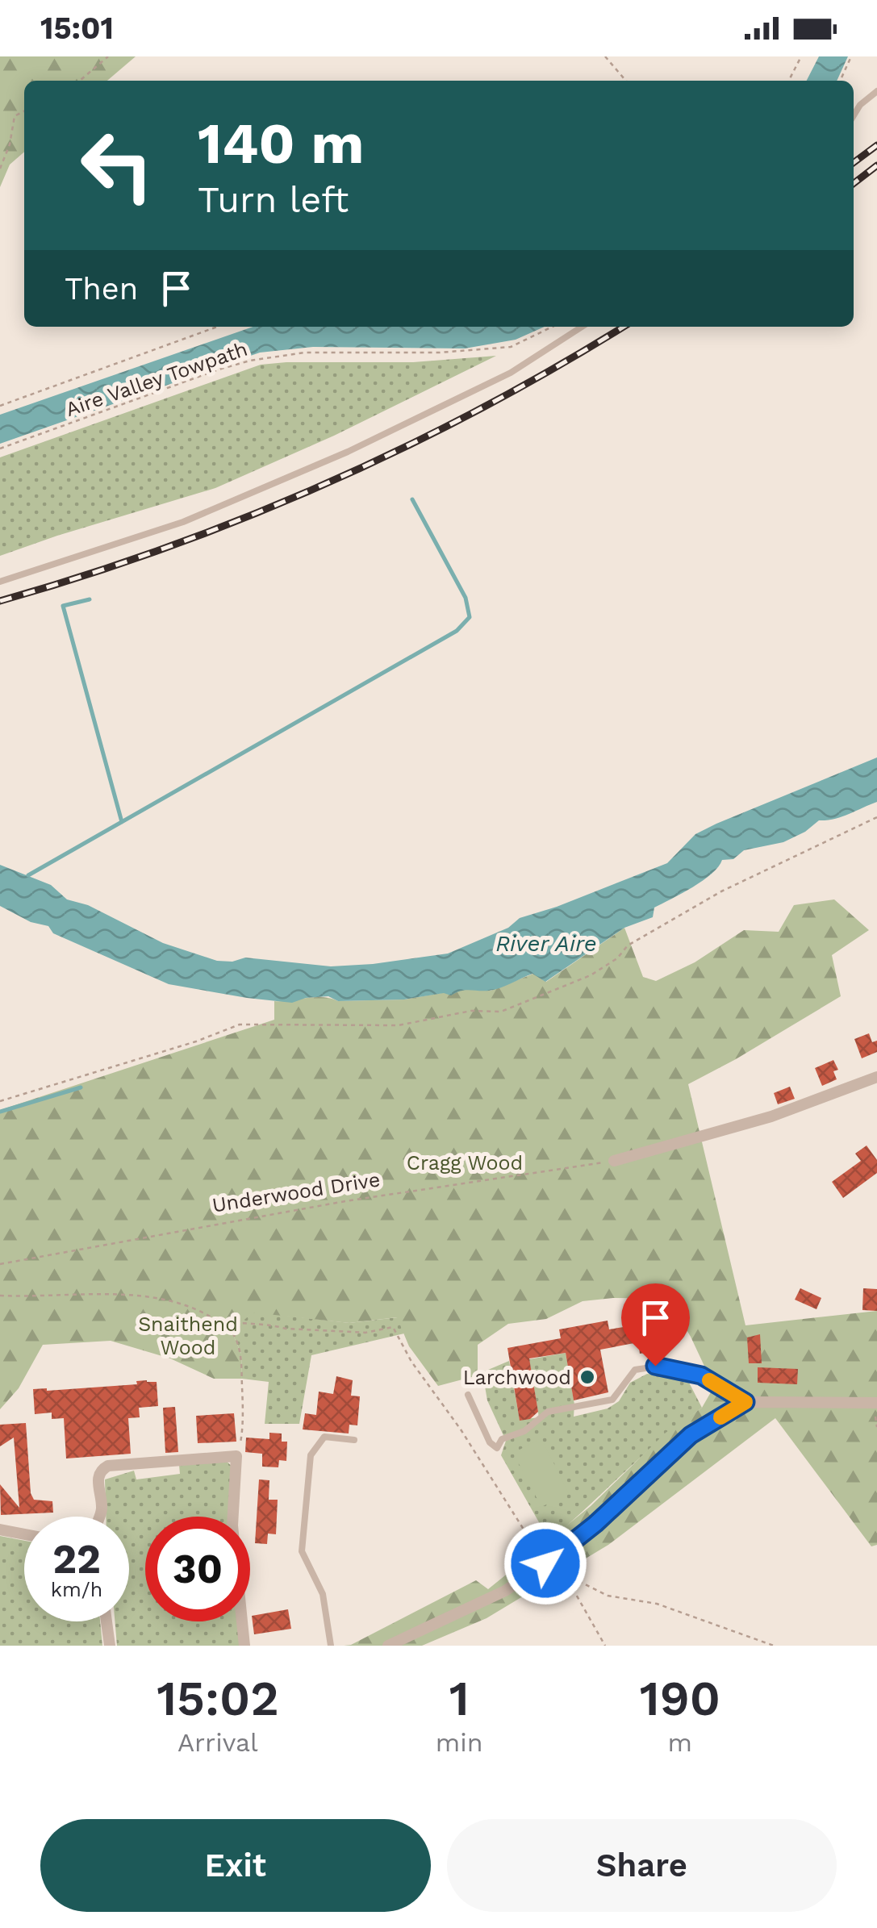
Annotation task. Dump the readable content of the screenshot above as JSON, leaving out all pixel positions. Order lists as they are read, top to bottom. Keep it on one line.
{"streets":{"path":["Aire Valley Towpath","Underwood Drive"]},"water":["River Aire"],"parks":["Cragg Wood","Snaithend Wood"],"places":["Larchwood"],"page":{"status":"15:01","turn":["140 m","Turn left"],"then":"Then","speed":"22 km/h","limit":"30","eta":["15:02","Arrival","1","min","190","m"],"buttons":["Exit","Share"]}}
